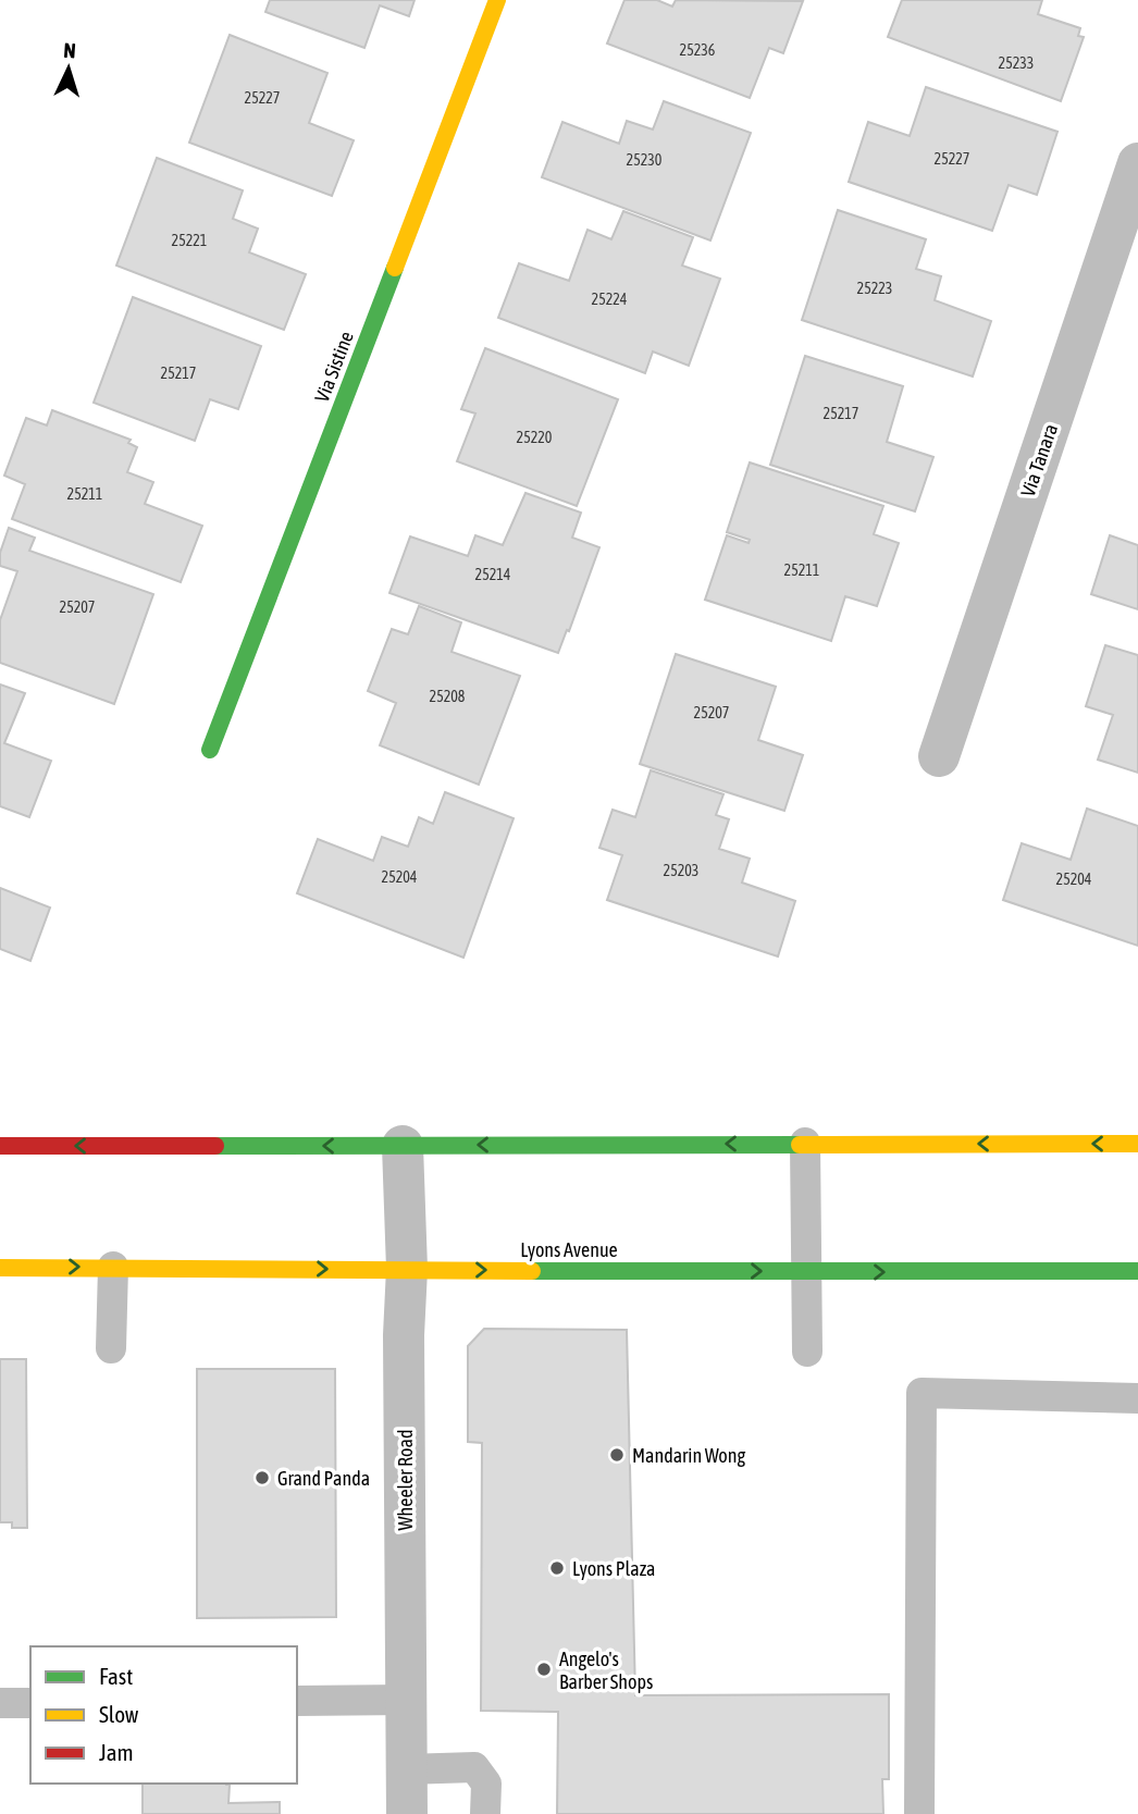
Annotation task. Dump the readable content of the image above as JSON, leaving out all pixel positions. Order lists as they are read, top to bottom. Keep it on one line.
{"streets":{"main road":["Via Sistine","Lyons Avenue"],"street":["Via Tanara","Wheeler Road"]},"crossings":[["Lyons Avenue","Wheeler Road"]],"places":["Mandarin Wong","Grand Panda","Lyons Plaza","Angelo's Barber Shops"],"house_numbers":["25236","25233","25227","25227","25230","25221","25223","25224","25217","25217","25220","25211","25211","25214","25207","25208","25207","25203","25204","25204"],"legend":["Fast","Slow","Jam"],"north":"top"}
